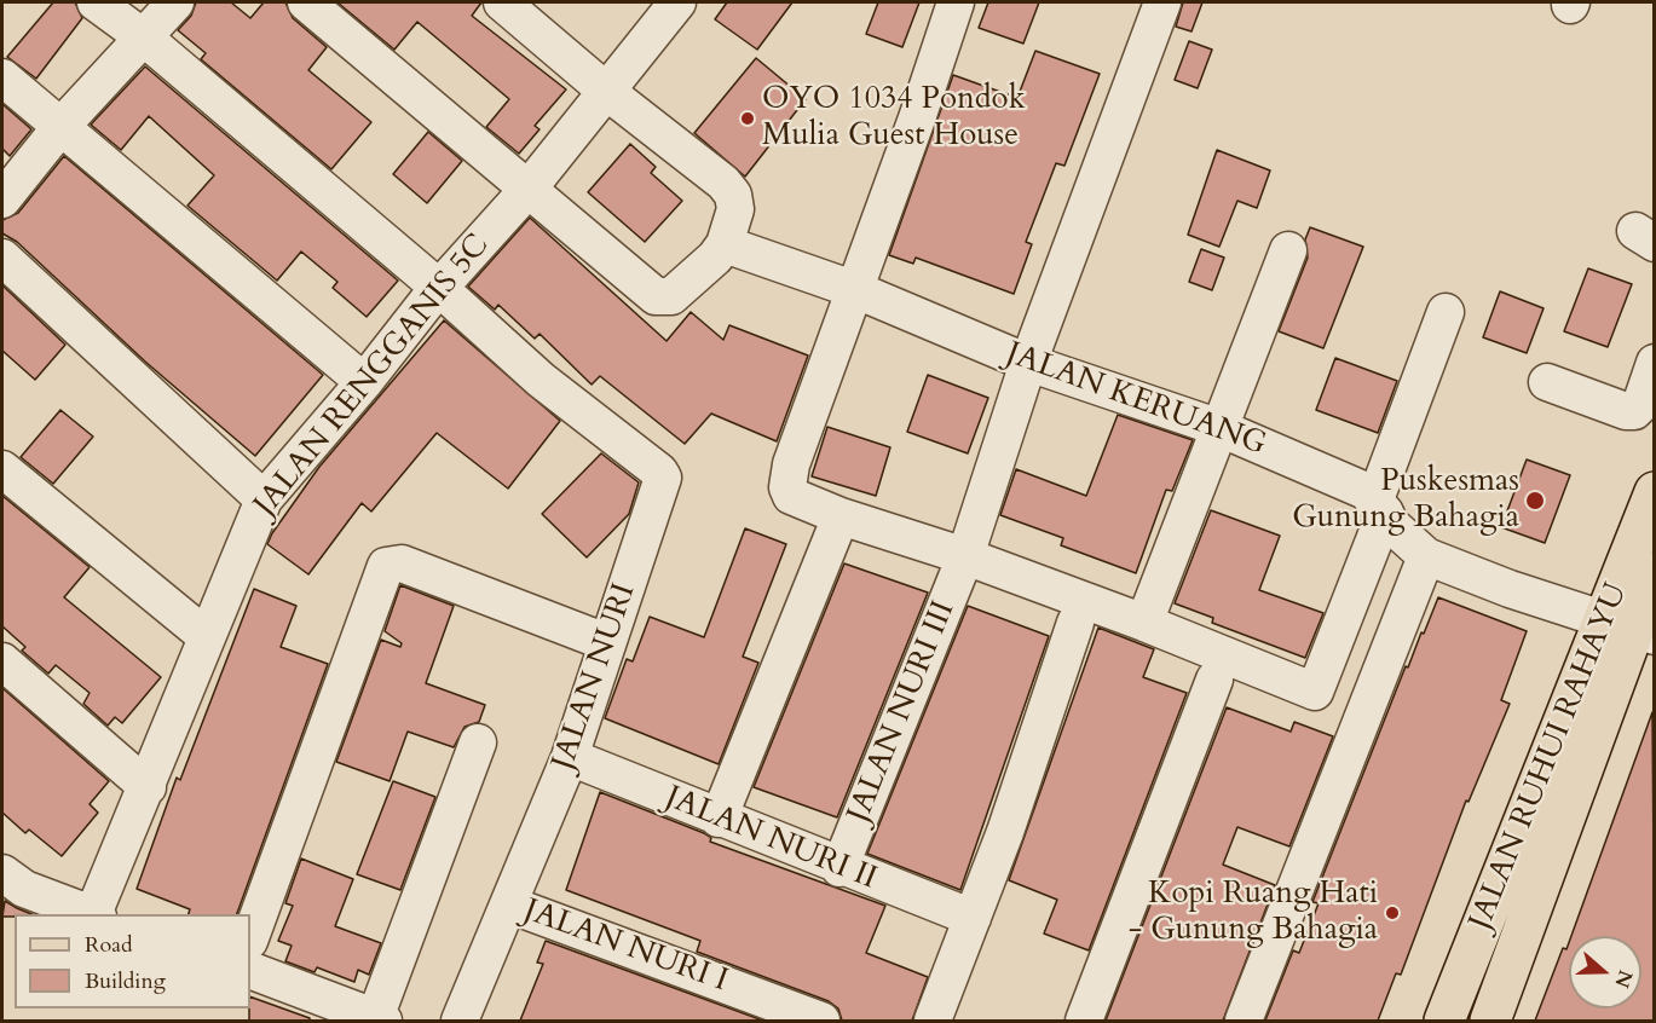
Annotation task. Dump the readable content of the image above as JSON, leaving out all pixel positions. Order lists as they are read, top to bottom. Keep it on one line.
{"streets":{"main road":["JALAN RUHUI RAHAYU"],"street":["JALAN RENGGANIS 5C","JALAN KERUANG","JALAN NURI","JALAN NURI III","JALAN NURI II","JALAN NURI I"]},"crossings":[["JALAN RENGGANIS 5C","JALAN NURI"],["JALAN KERUANG","JALAN NURI III"],["JALAN KERUANG","JALAN RUHUI RAHAYU"],["JALAN NURI","JALAN NURI II"],["JALAN NURI","JALAN NURI I"],["JALAN NURI III","JALAN NURI II"]],"places":["OYO 1034 Pondok Mulia Guest House","Puskesmas Gunung Bahagia","Kopi Ruang Hati - Gunung Bahagia"],"legend":["Road","Building"],"north":"right"}
